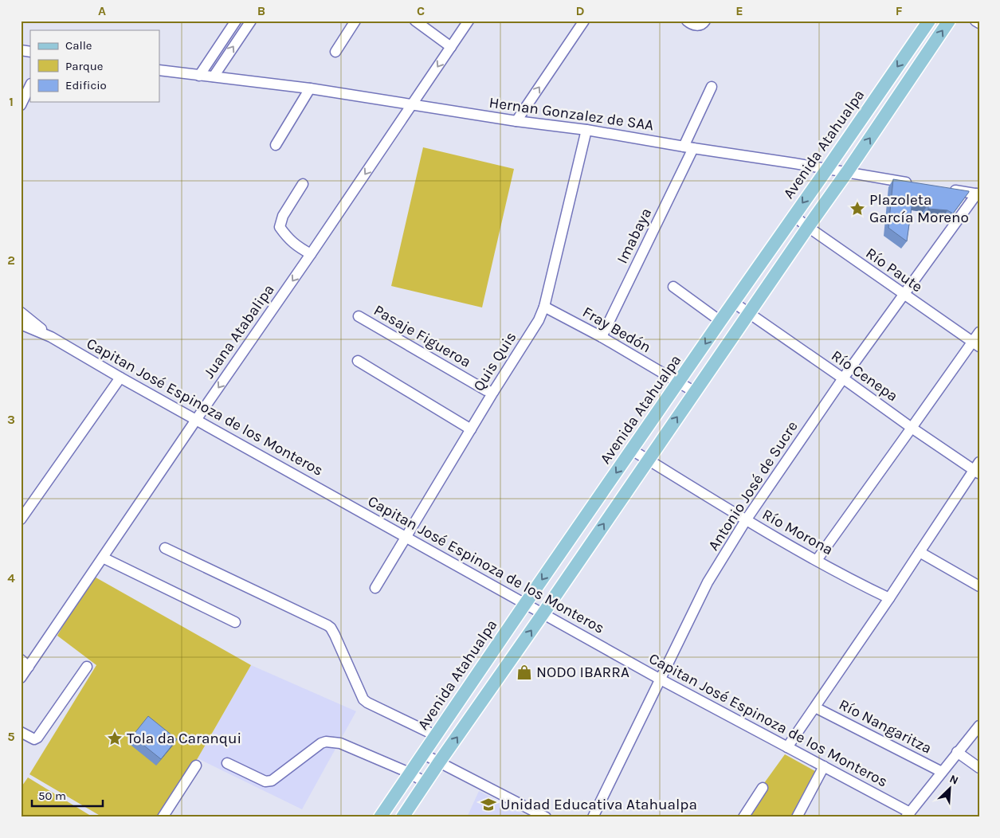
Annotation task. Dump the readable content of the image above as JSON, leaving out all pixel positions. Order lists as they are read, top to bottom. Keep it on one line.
{"streets":{"main road":["Avenida Atahualpa"],"street":["Hernan Gonzalez de SAA","Imabaya","Río Paute","Fray Bedón","Juana Atabalipa","Pasaje Figueroa","Quis Quis","Río Cenepa","Capitan José Espinoza de los Monteros","Antonio José de Sucre","Río Morona","Río Nangaritza"]},"crossings":[["Hernan Gonzalez de SAA","Avenida Atahualpa"],["Hernan Gonzalez de SAA","Imabaya"],["Hernan Gonzalez de SAA","Juana Atabalipa"],["Hernan Gonzalez de SAA","Quis Quis"],["Avenida Atahualpa","Río Paute"],["Avenida Atahualpa","Fray Bedón"],["Avenida Atahualpa","Río Cenepa"],["Avenida Atahualpa","Capitan José Espinoza de los Monteros"],["Avenida Atahualpa","Río Morona"],["Imabaya","Fray Bedón"],["Río Paute","Antonio José de Sucre"],["Fray Bedón","Quis Quis"],["Juana Atabalipa","Capitan José Espinoza de los Monteros"],["Pasaje Figueroa","Quis Quis"],["Quis Quis","Capitan José Espinoza de los Monteros"],["Río Cenepa","Antonio José de Sucre"],["Capitan José Espinoza de los Monteros","Antonio José de Sucre"],["Antonio José de Sucre","Río Morona"]],"one_way":["Juana Atabalipa"],"places":{"place":["Plazoleta García Moreno","Tola da Caranqui"],"shop":["NODO IBARRA"],"school or university":["Unidad Educativa Atahualpa"]},"legend":["Calle","Parque","Edificio"],"scale_bar":"50 m","north":"top right","grid":{"columns":["A","B","C","D","E","F"],"rows":["1","2","3","4","5"]}}
